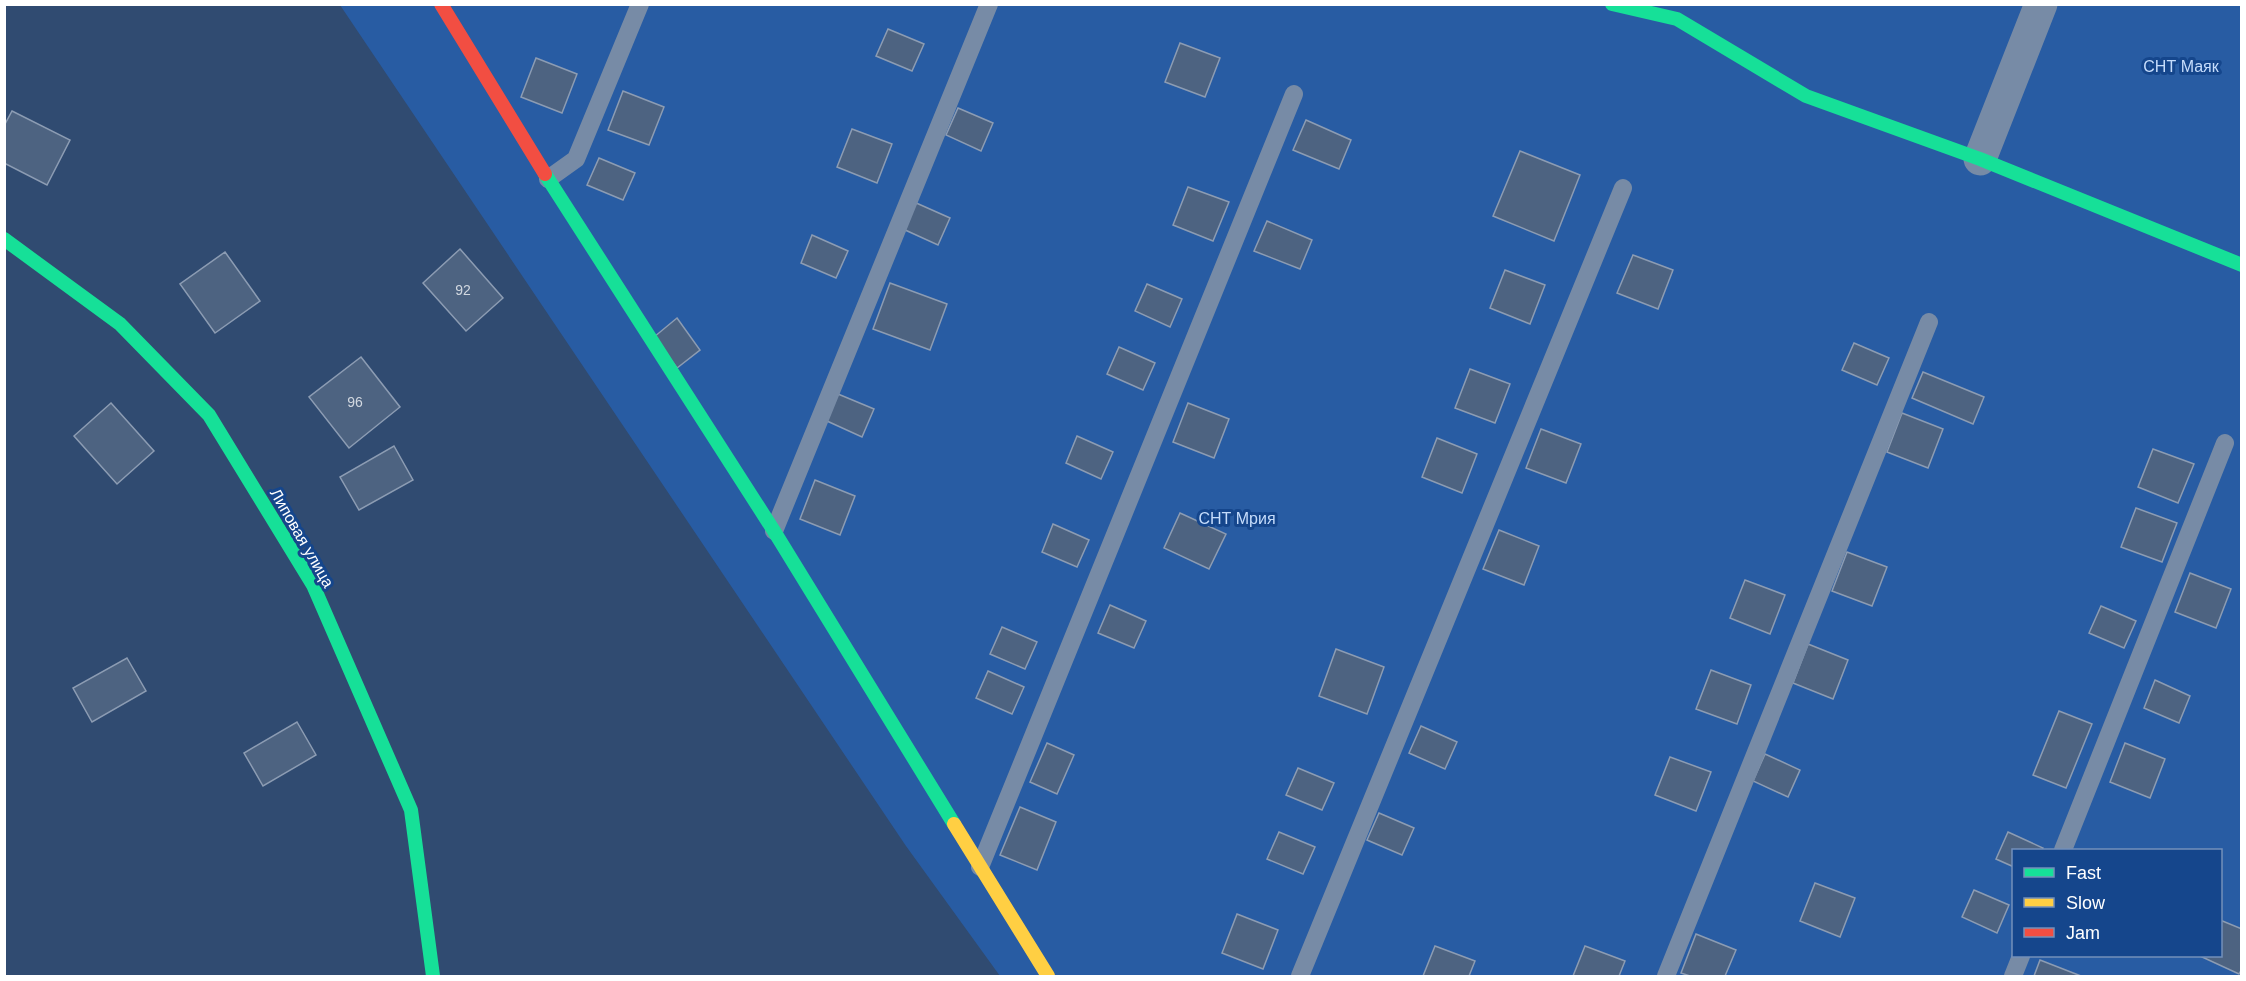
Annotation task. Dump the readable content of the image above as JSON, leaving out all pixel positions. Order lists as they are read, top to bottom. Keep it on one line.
{"streets":{"street":["Липовая улица"]},"parks":["СНТ Маяк","СНТ Мрия"],"house_numbers":["92","96"],"legend":["Fast","Slow","Jam"]}
